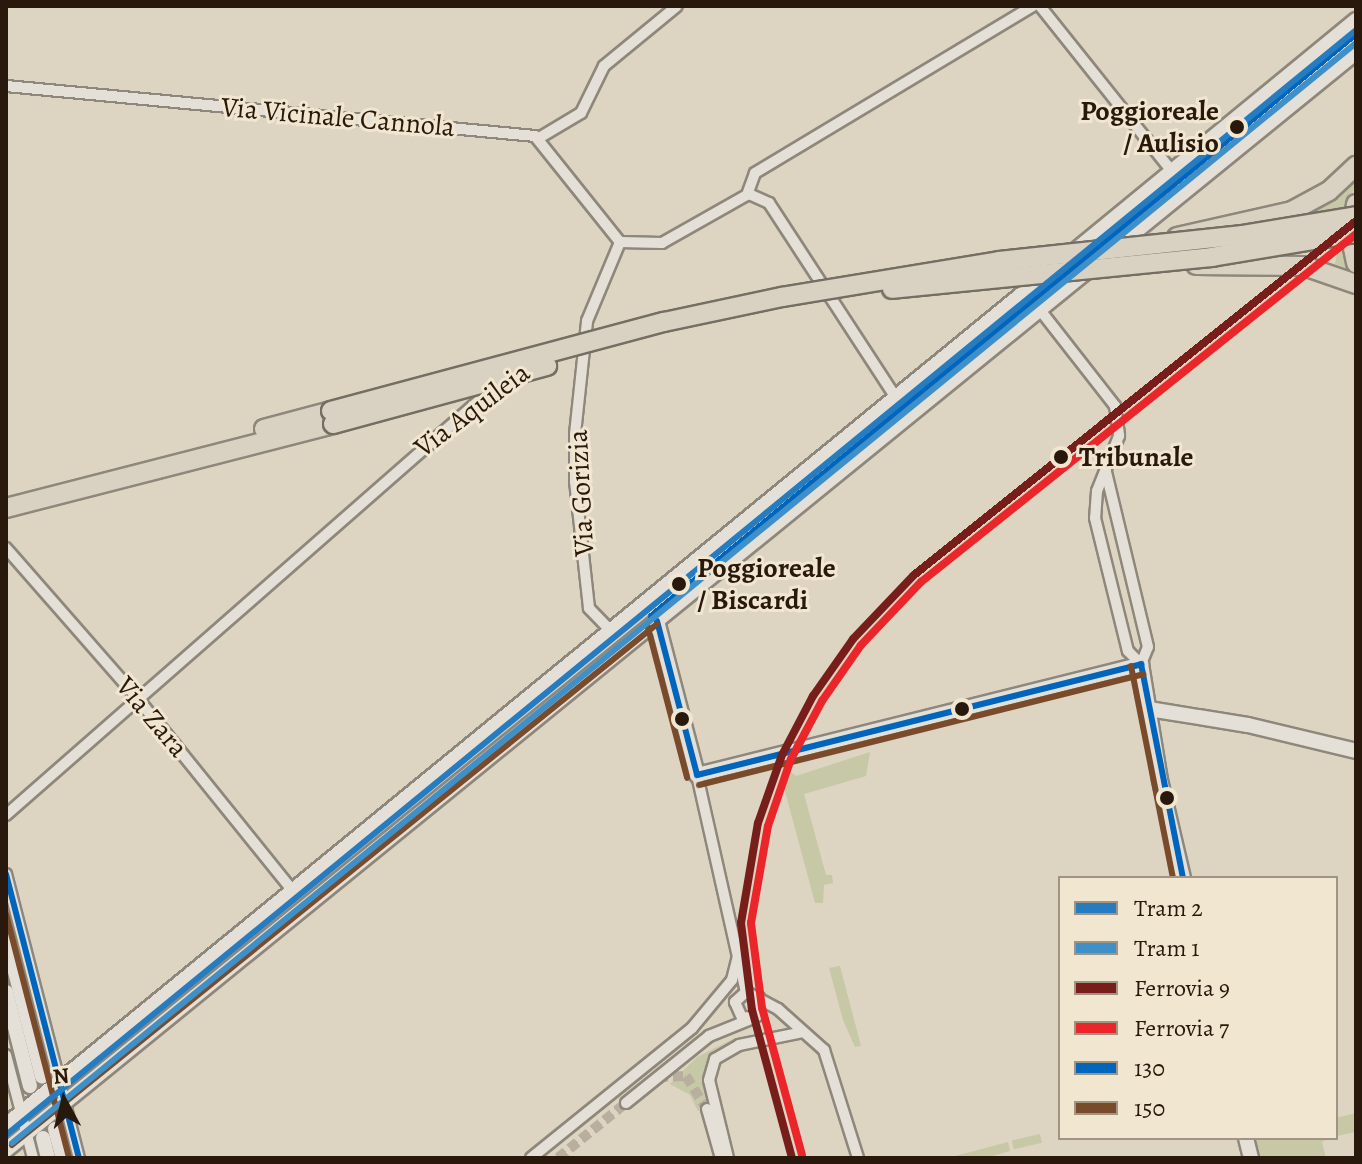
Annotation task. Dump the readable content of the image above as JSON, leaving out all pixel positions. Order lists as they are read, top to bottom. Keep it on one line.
{"streets":{"street":["Via Vicinale Cannola","Via Aquileia","Via Gorizia","Via Zara"]},"crossings":[["Via Aquileia","Via Gorizia"],["Via Aquileia","Via Zara"]],"places":["Poggioreale / Aulisio","Tribunale","Poggioreale / Biscardi"],"lines":["tram line 2","transit line 130","tram line 1","rail line 9","rail line 7","transit line 150"],"legend":["Tram 2","Tram 1","Ferrovia 9","Ferrovia 7","130","150"],"north":"top"}
